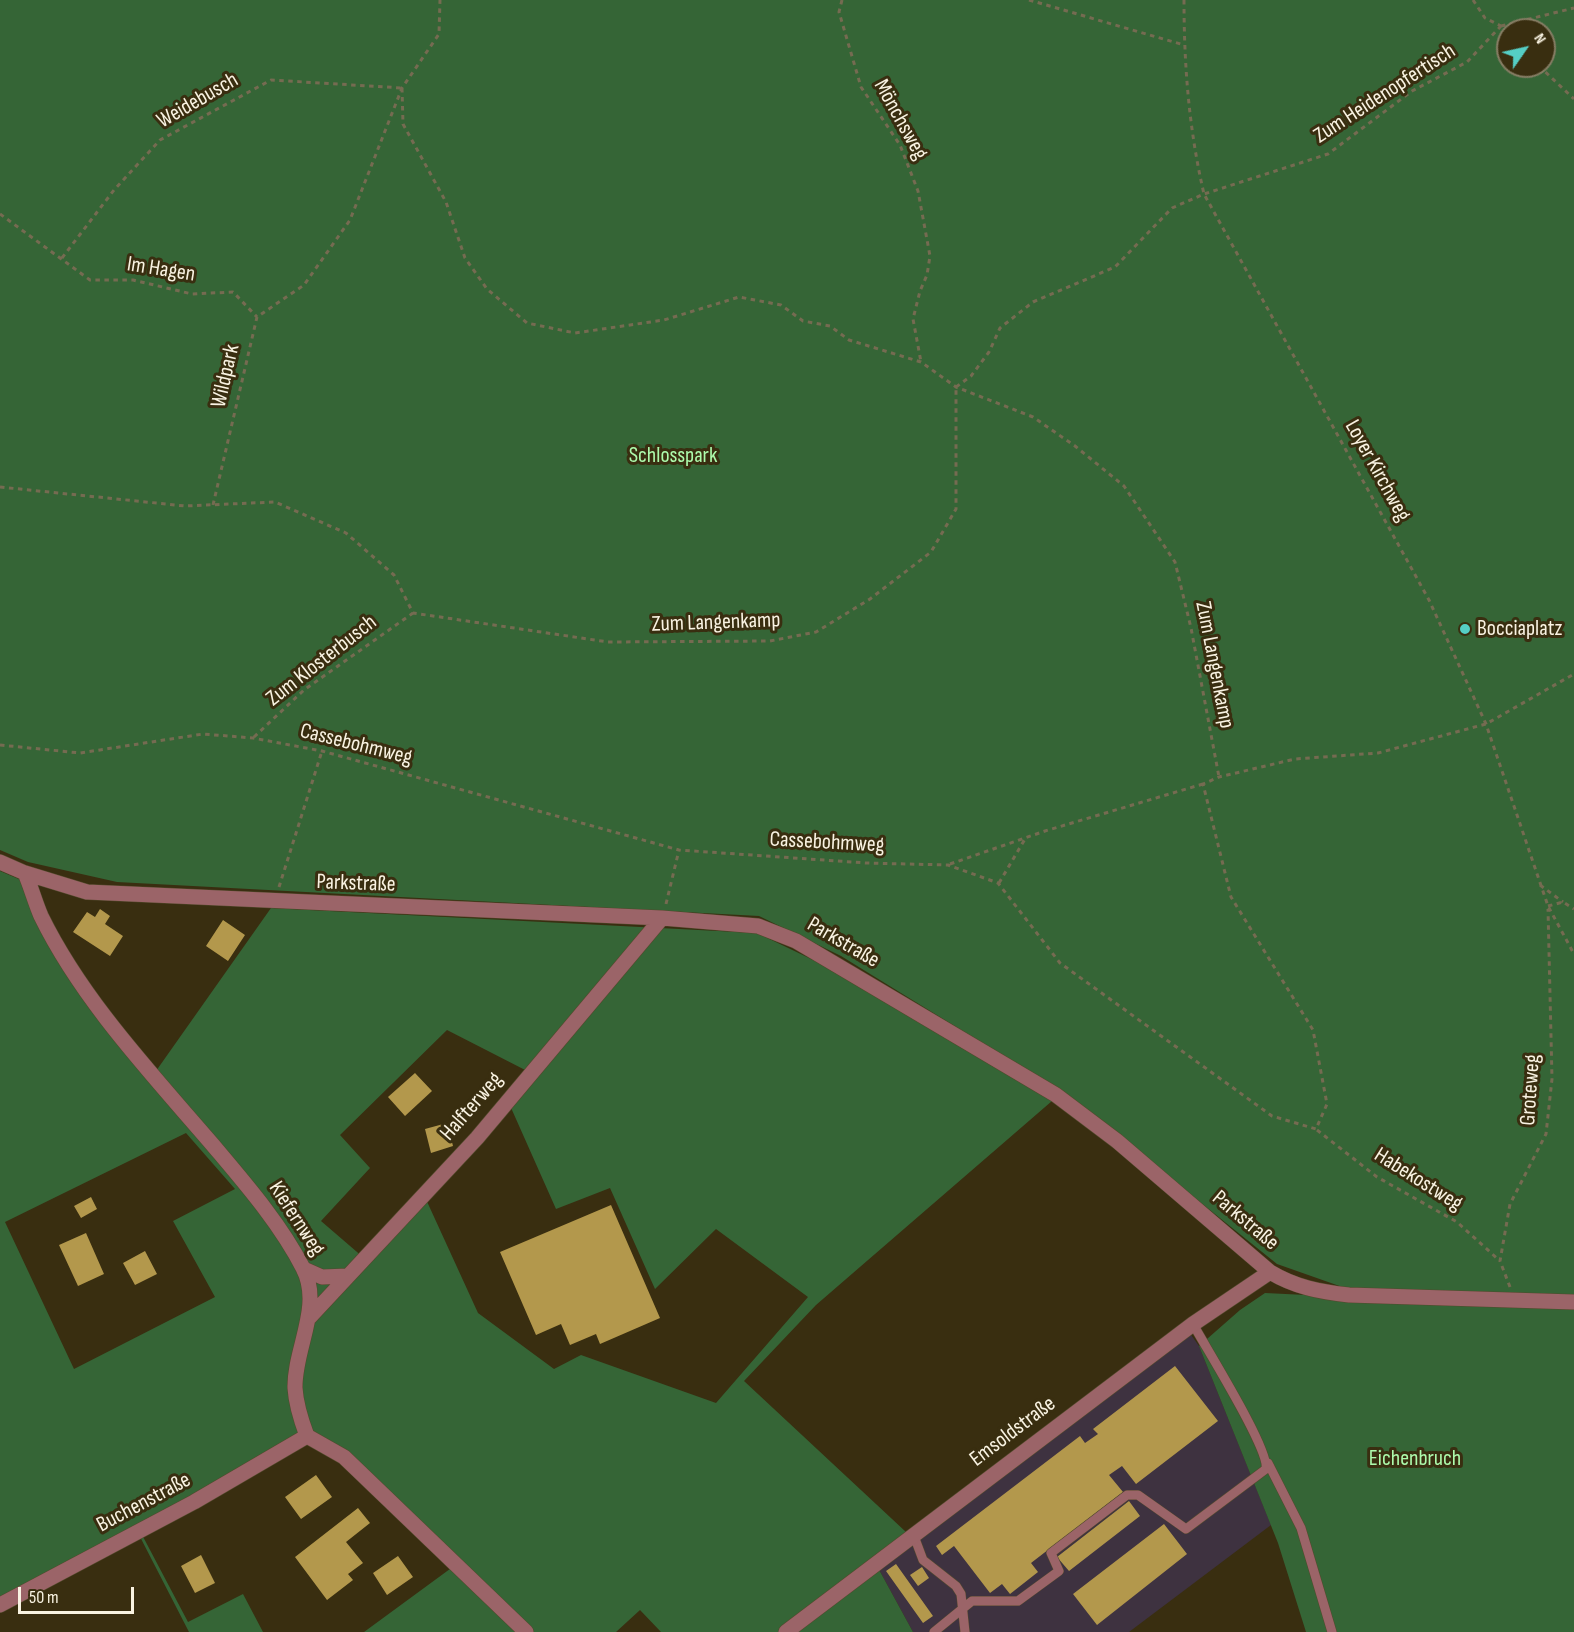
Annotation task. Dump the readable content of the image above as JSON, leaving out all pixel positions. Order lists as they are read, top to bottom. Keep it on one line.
{"streets":{"street":["Parkstraße","Halfterweg","Kiefernweg","Emsoldstraße","Buchenstraße"],"path":["Zum Heidenopfertisch","Weidebusch","Mönchsweg","Im Hagen","Wildpark","Loyer Kirchweg","Zum Langenkamp","Zum Klosterbusch","Cassebohmweg","Groteweg","Habekostweg"]},"crossings":[["Zum Heidenopfertisch","Loyer Kirchweg"],["Zum Heidenopfertisch","Zum Langenkamp"],["Weidebusch","Im Hagen"],["Weidebusch","Wildpark"],["Im Hagen","Wildpark"],["Loyer Kirchweg","Groteweg"],["Zum Langenkamp","Zum Klosterbusch"],["Zum Klosterbusch","Cassebohmweg"],["Parkstraße","Halfterweg"],["Parkstraße","Kiefernweg"],["Parkstraße","Emsoldstraße"],["Groteweg","Habekostweg"],["Halfterweg","Kiefernweg"],["Kiefernweg","Buchenstraße"]],"parks":["Schlosspark","Eichenbruch"],"places":["Bocciaplatz"],"scale_bar":"50 m","north":"top right"}
